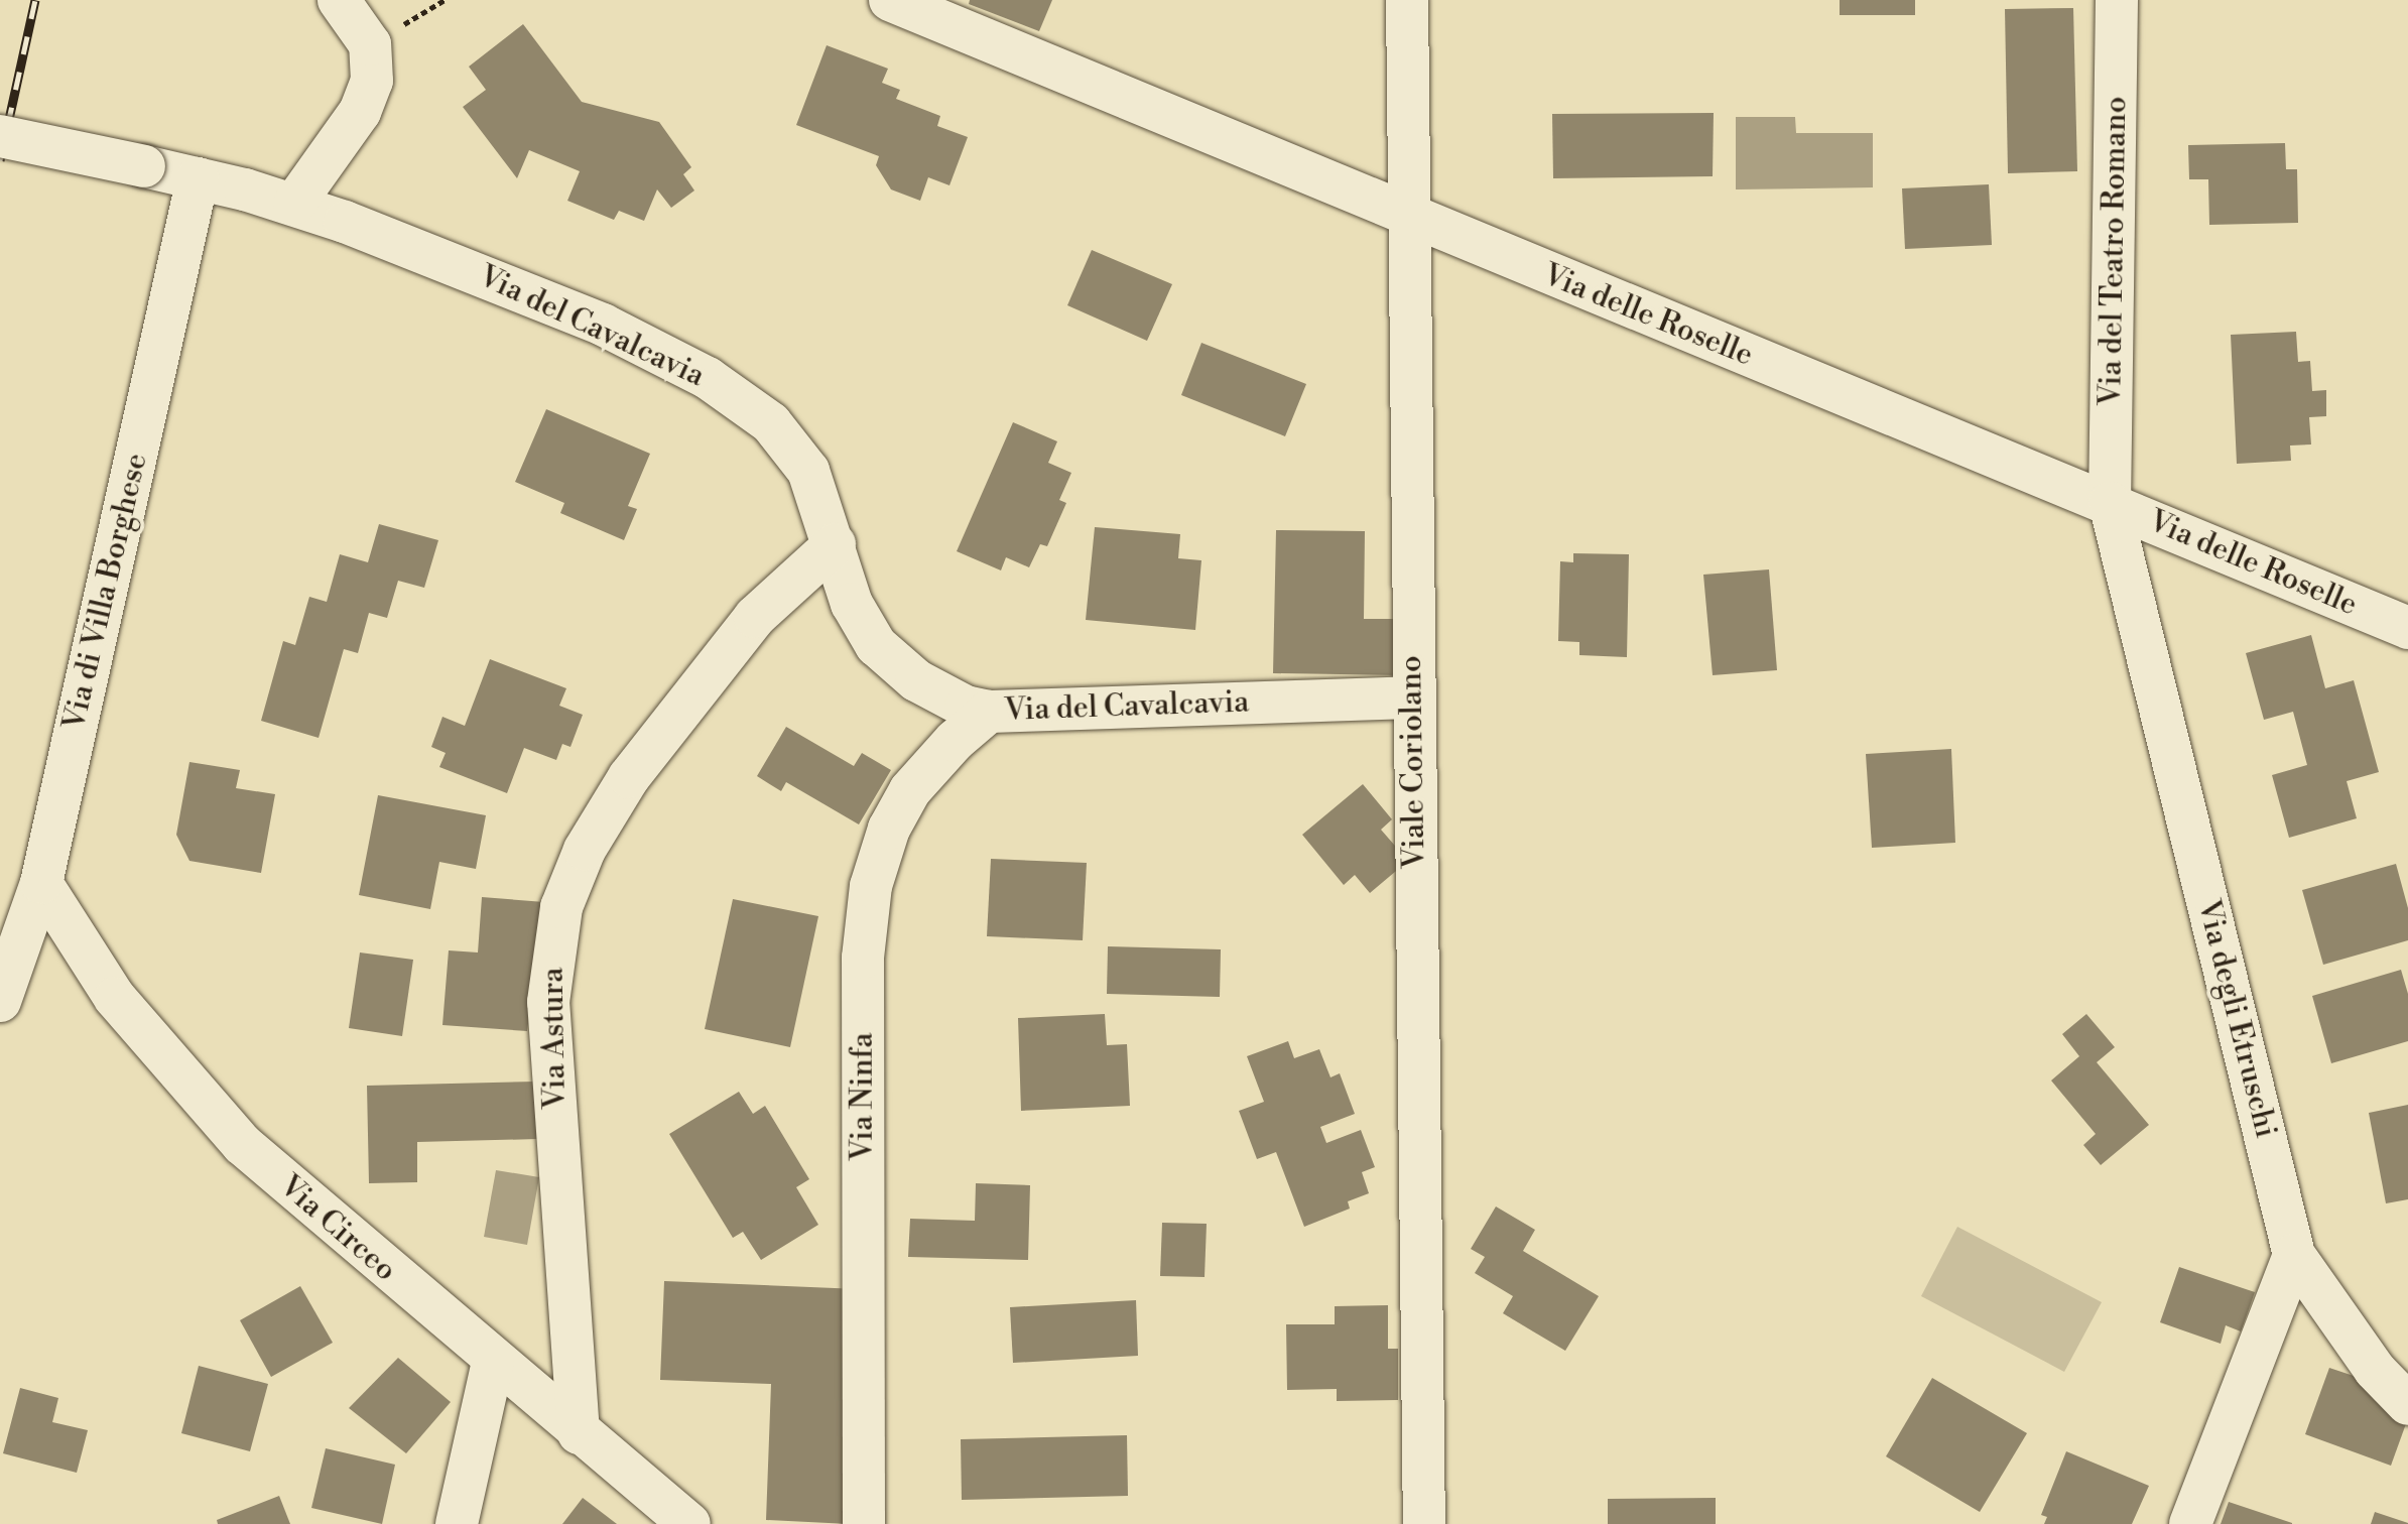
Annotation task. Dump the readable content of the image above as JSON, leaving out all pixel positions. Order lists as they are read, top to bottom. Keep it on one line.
{"streets":{"street":["Via del Teatro Romano","Via delle Roselle","Via del Cavalcavia","Via di Villa Borghese","Viale Coriolano","Via degli Etruschi","Via Astura","Via Ninfa","Via Circeo"]},"crossings":[["Via del Teatro Romano","Via delle Roselle"],["Via del Teatro Romano","Via degli Etruschi"],["Via delle Roselle","Viale Coriolano"],["Via delle Roselle","Via degli Etruschi"],["Via del Cavalcavia","Via di Villa Borghese"],["Via del Cavalcavia","Viale Coriolano"],["Via del Cavalcavia","Via Astura"],["Via del Cavalcavia","Via Ninfa"],["Via di Villa Borghese","Via Circeo"],["Via Astura","Via Circeo"]]}
